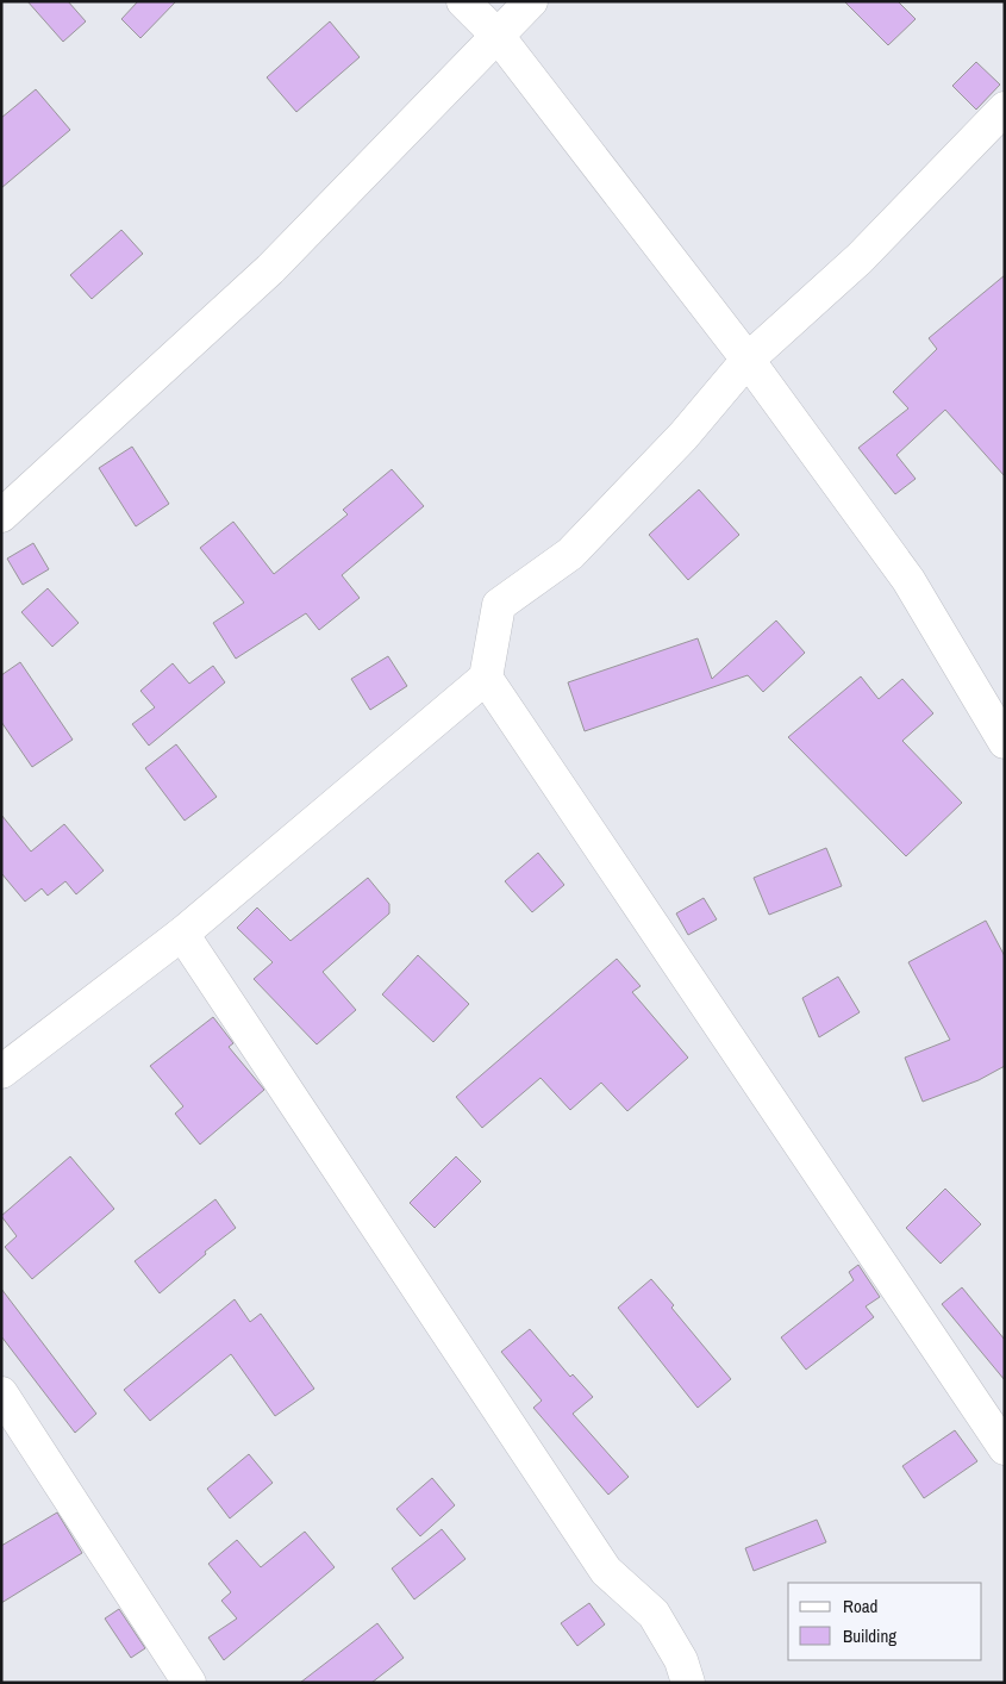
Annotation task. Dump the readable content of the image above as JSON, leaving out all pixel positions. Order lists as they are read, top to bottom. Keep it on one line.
{"legend":["Road","Building"]}
